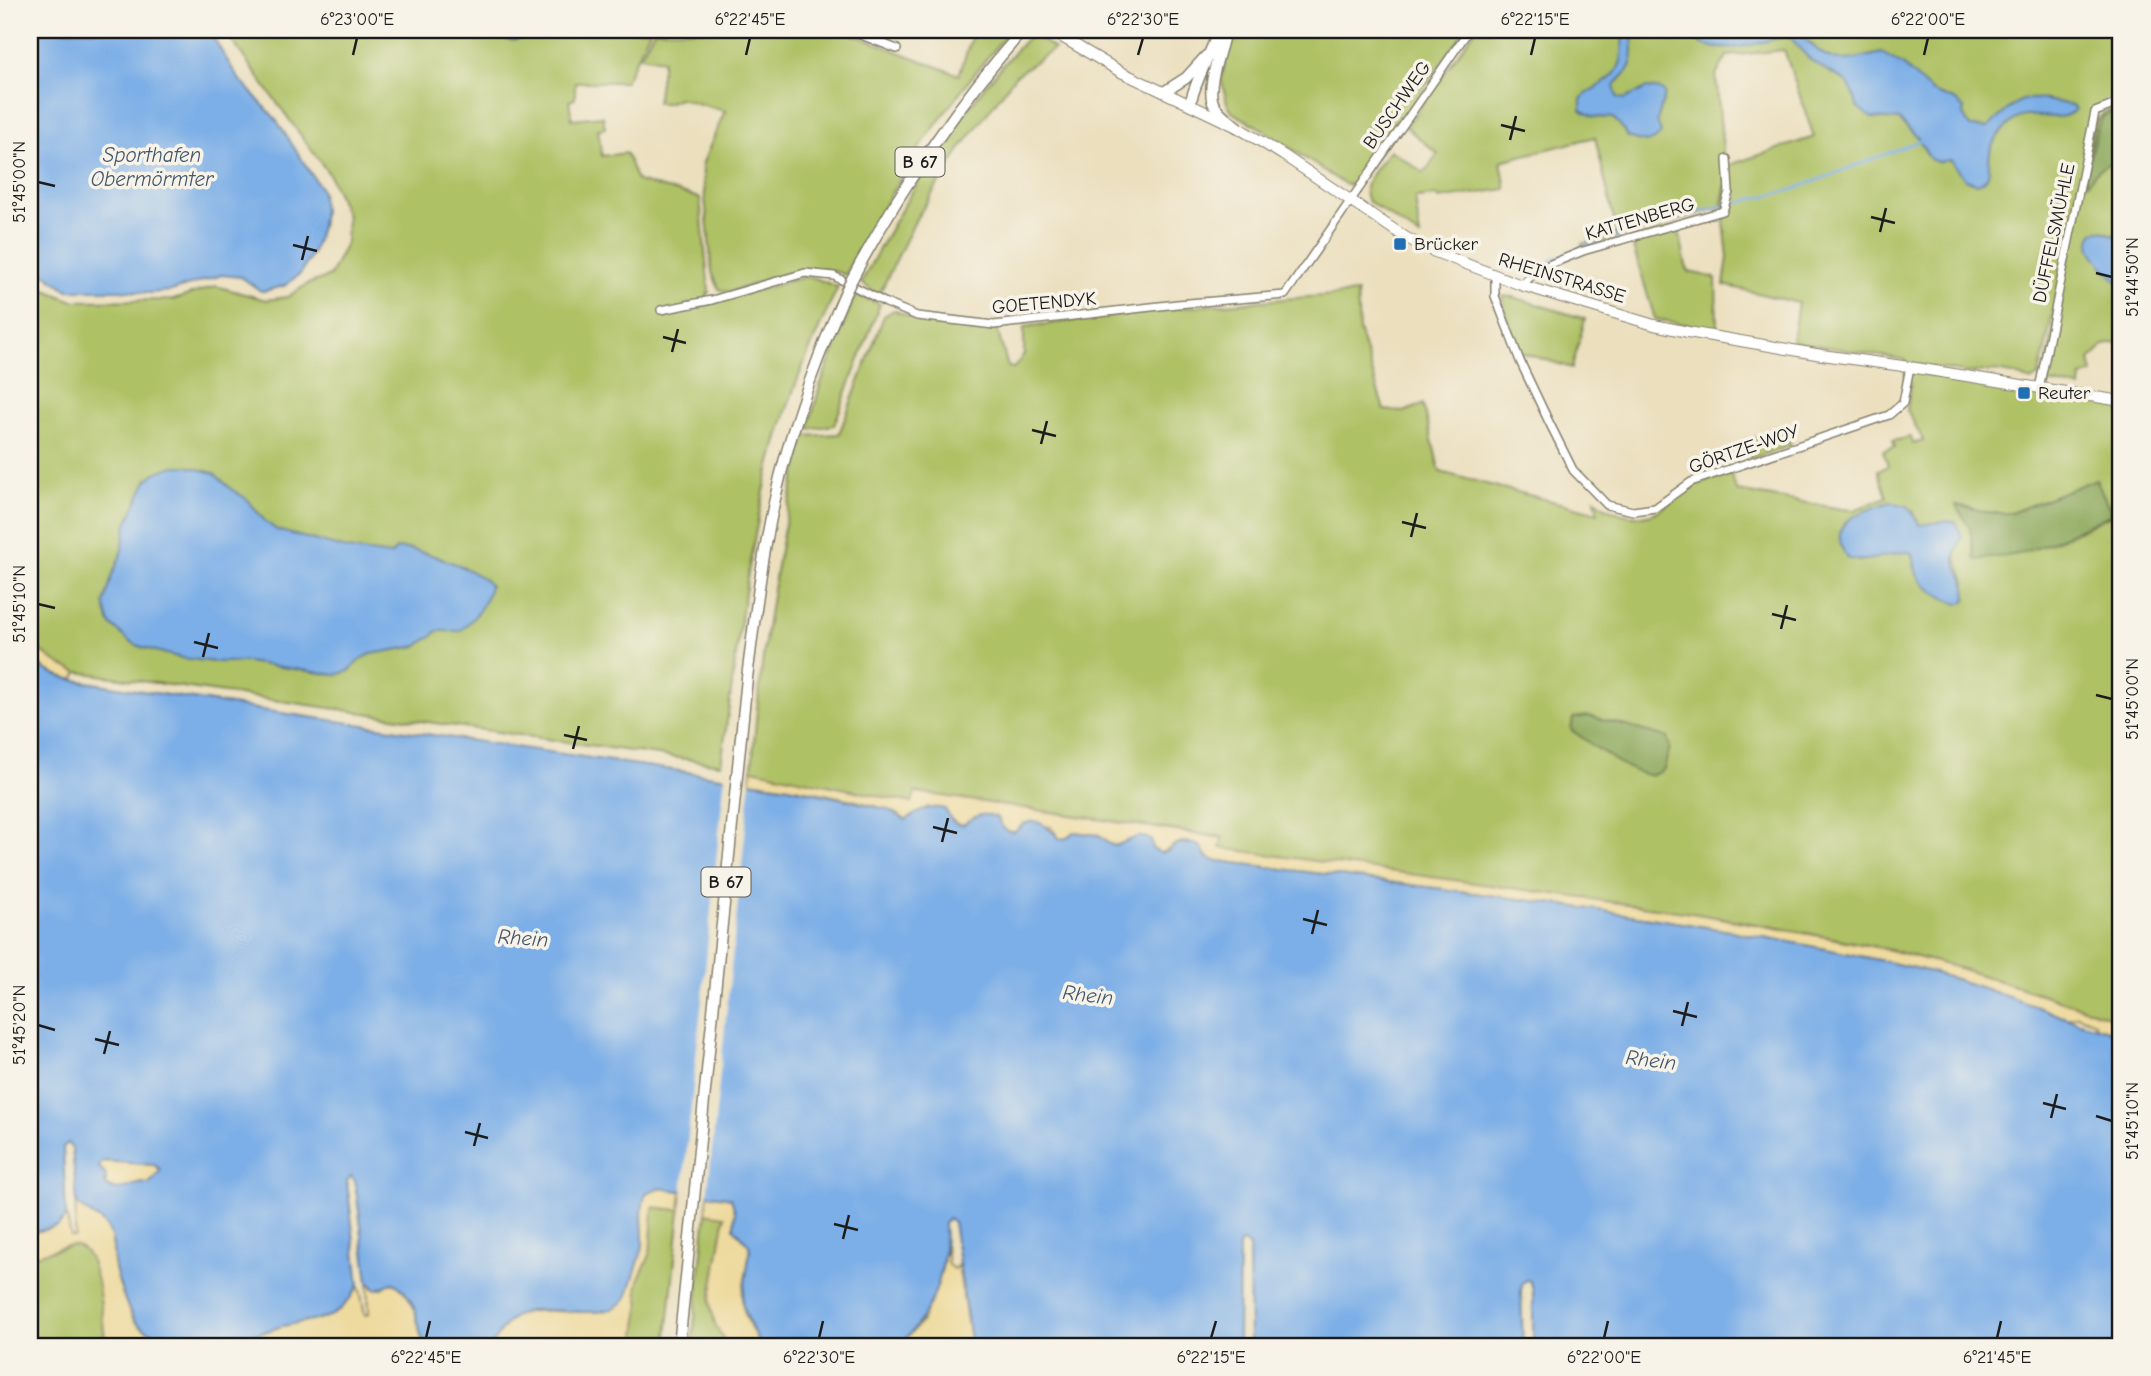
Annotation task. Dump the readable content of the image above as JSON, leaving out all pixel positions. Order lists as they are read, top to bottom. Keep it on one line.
{"streets":{"main road":["B 67","RHEINSTRASSE"],"street":["BUSCHWEG","KATTENBERG","DÜFFELSMÜHLE","GOETENDYK","GÖRTZE-WOY"]},"crossings":[["BUSCHWEG","RHEINSTRASSE"],["BUSCHWEG","GOETENDYK"],["KATTENBERG","RHEINSTRASSE"],["DÜFFELSMÜHLE","RHEINSTRASSE"],["RHEINSTRASSE","GOETENDYK"],["RHEINSTRASSE","GÖRTZE-WOY"]],"water":["Sporthafen Obermörmter","Rhein"],"places":{"transit":["Brücker","Reuter"]},"coordinates":["6°23'00\"E","6°22'45\"E","6°22'30\"E","6°22'15\"E","6°22'00\"E","51°45'00\"N","51°44'50\"N","51°45'10\"N","51°45'20\"N","6°21'45\"E"]}
